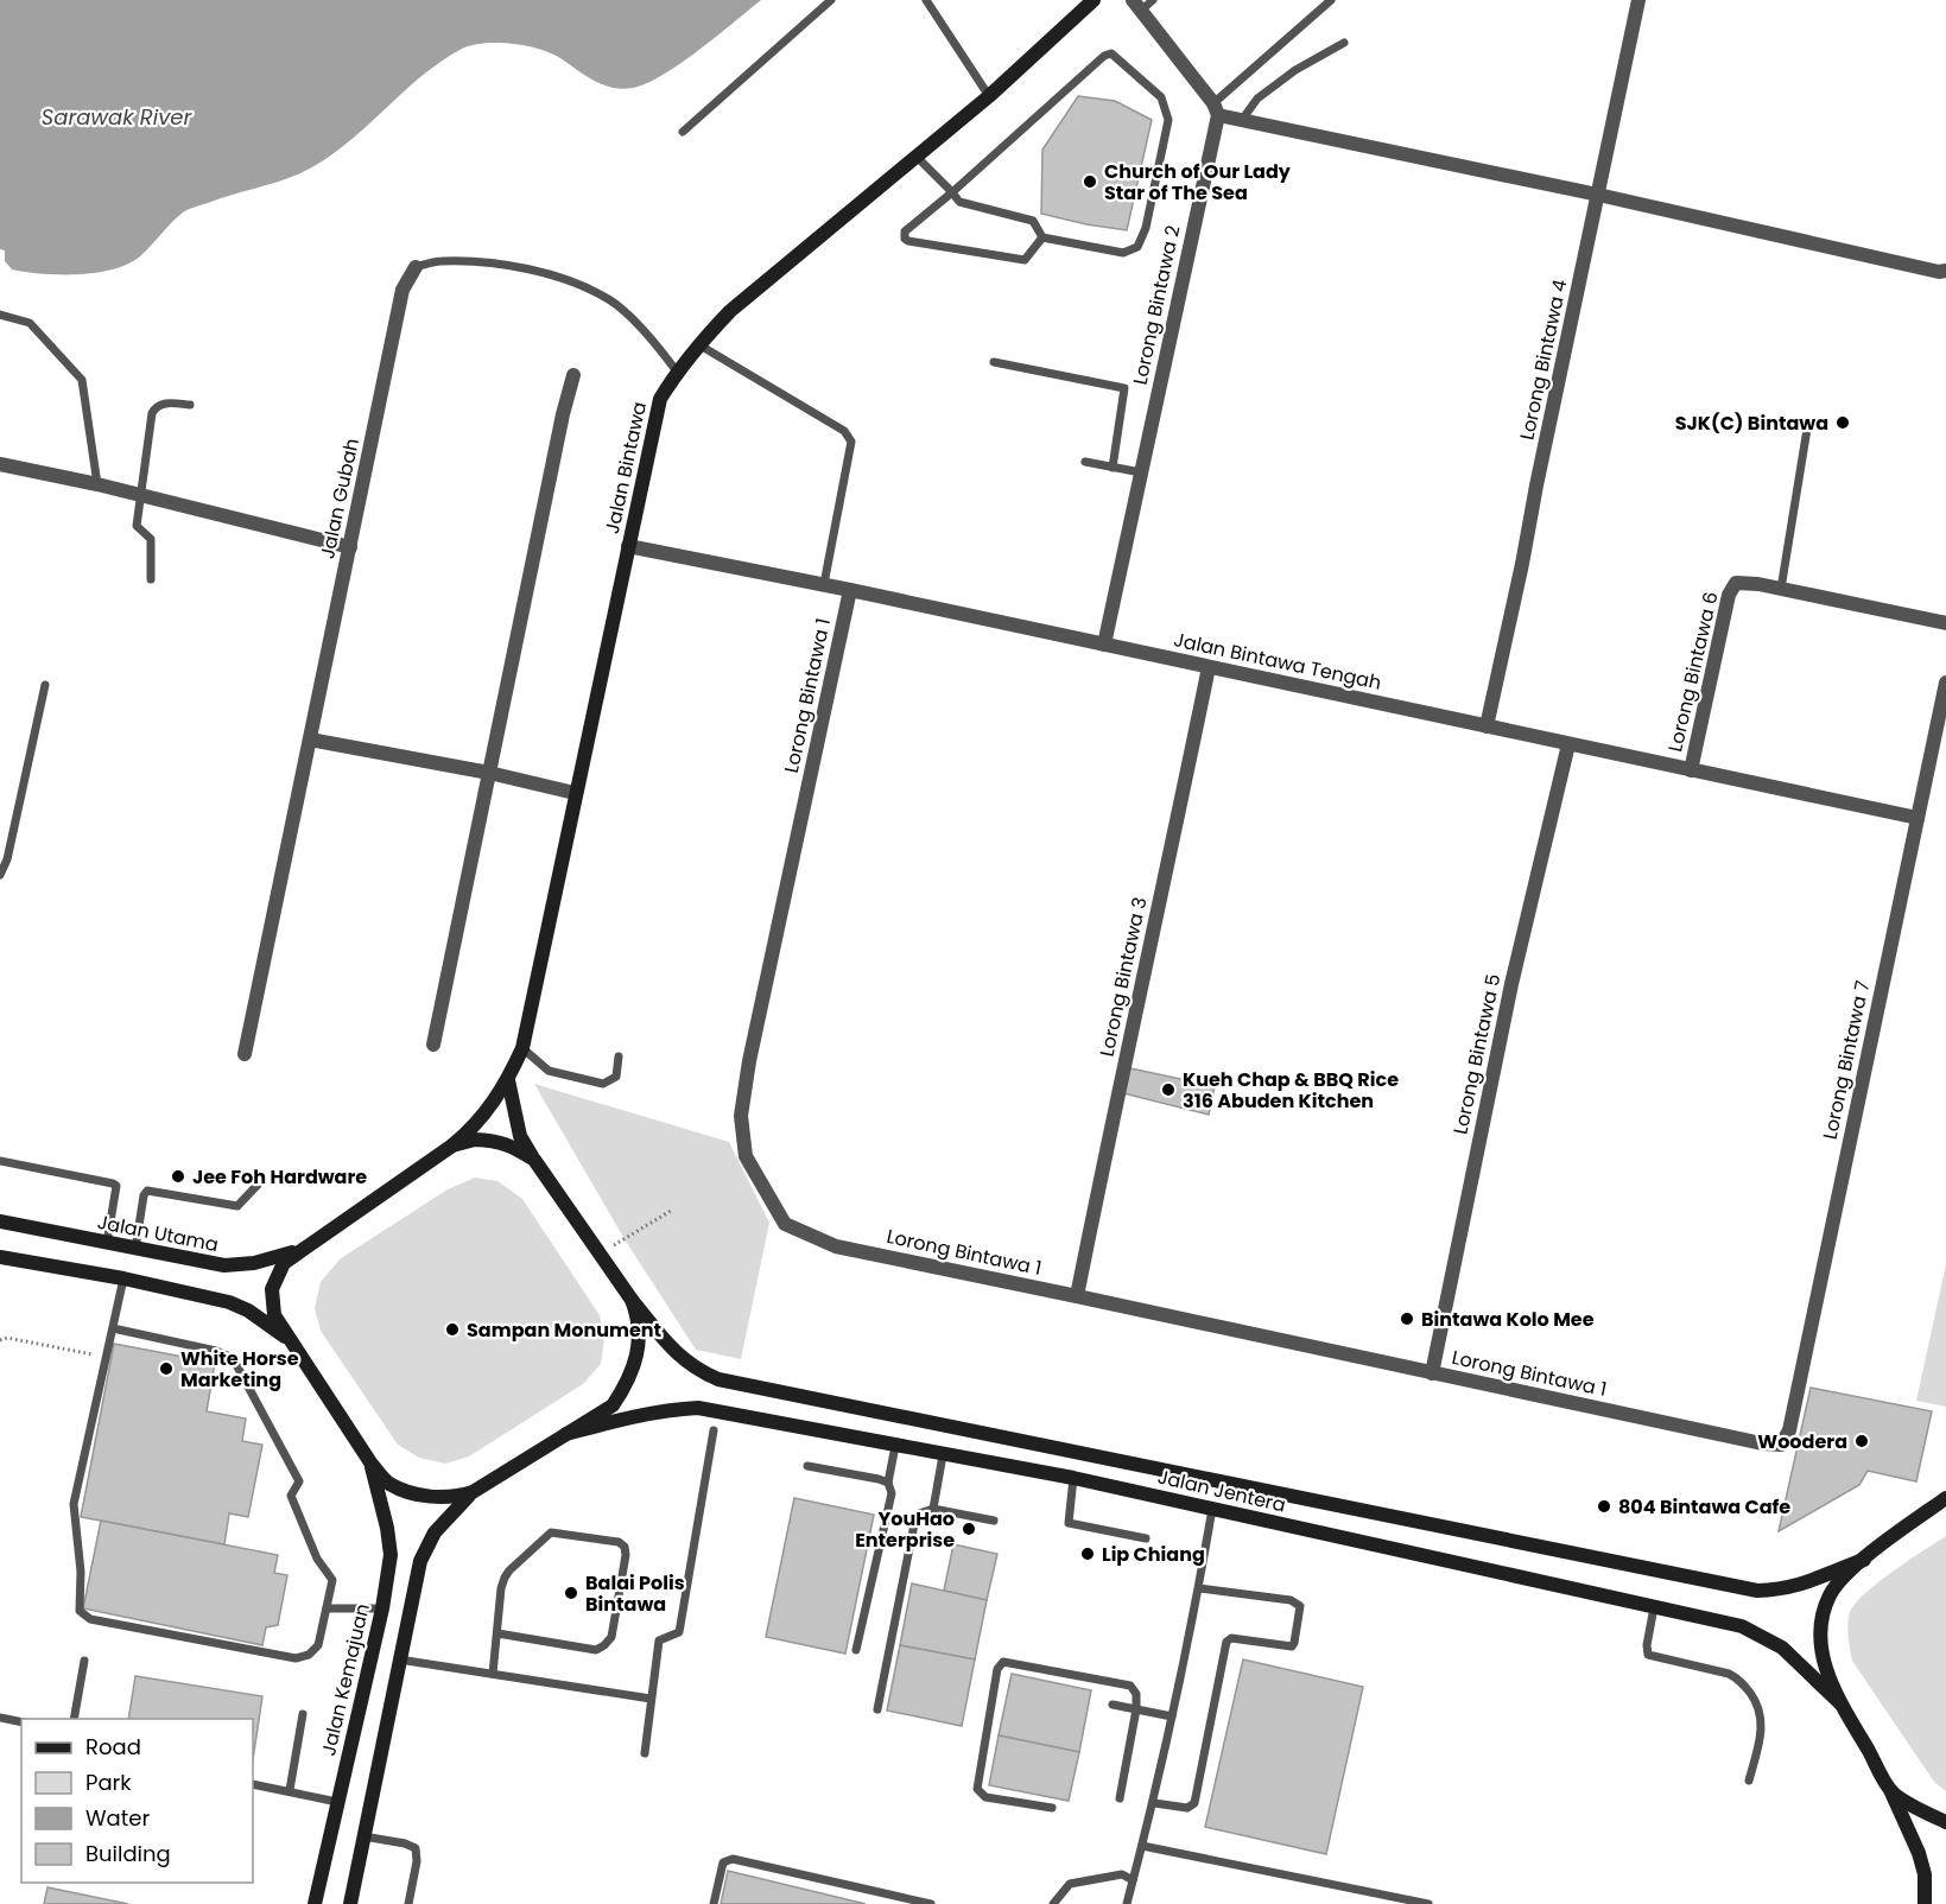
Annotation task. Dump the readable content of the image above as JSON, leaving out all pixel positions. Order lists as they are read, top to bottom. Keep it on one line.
{"streets":{"street":["Lorong Bintawa 2","Lorong Bintawa 4","Jalan Bintawa","Jalan Gubah","Jalan Bintawa Tengah","Lorong Bintawa 6","Lorong Bintawa 1","Lorong Bintawa 3","Lorong Bintawa 5","Lorong Bintawa 7","Jalan Utama","Jalan Jentera","Jalan Kemajuan"]},"crossings":[["Lorong Bintawa 2","Jalan Bintawa Tengah"],["Lorong Bintawa 4","Jalan Bintawa Tengah"],["Jalan Bintawa","Jalan Bintawa Tengah"],["Jalan Bintawa","Jalan Utama"],["Jalan Bintawa","Jalan Jentera"],["Jalan Bintawa Tengah","Lorong Bintawa 6"],["Jalan Bintawa Tengah","Lorong Bintawa 1"],["Jalan Bintawa Tengah","Lorong Bintawa 3"],["Jalan Bintawa Tengah","Lorong Bintawa 5"],["Jalan Bintawa Tengah","Lorong Bintawa 7"],["Lorong Bintawa 1","Lorong Bintawa 3"],["Lorong Bintawa 1","Lorong Bintawa 5"],["Lorong Bintawa 1","Lorong Bintawa 7"]],"water":["Sarawak River"],"places":["Church of Our Lady Star of The Sea","SJK(C) Bintawa","Kueh Chap & BBQ Rice 316 Abuden Kitchen","Jee Foh Hardware","Bintawa Kolo Mee","Sampan Monument","White Horse Marketing","Woodera","804 Bintawa Cafe","YouHao Enterprise","Lip Chiang","Balai Polis Bintawa"],"legend":["Road","Park","Water","Building"]}
